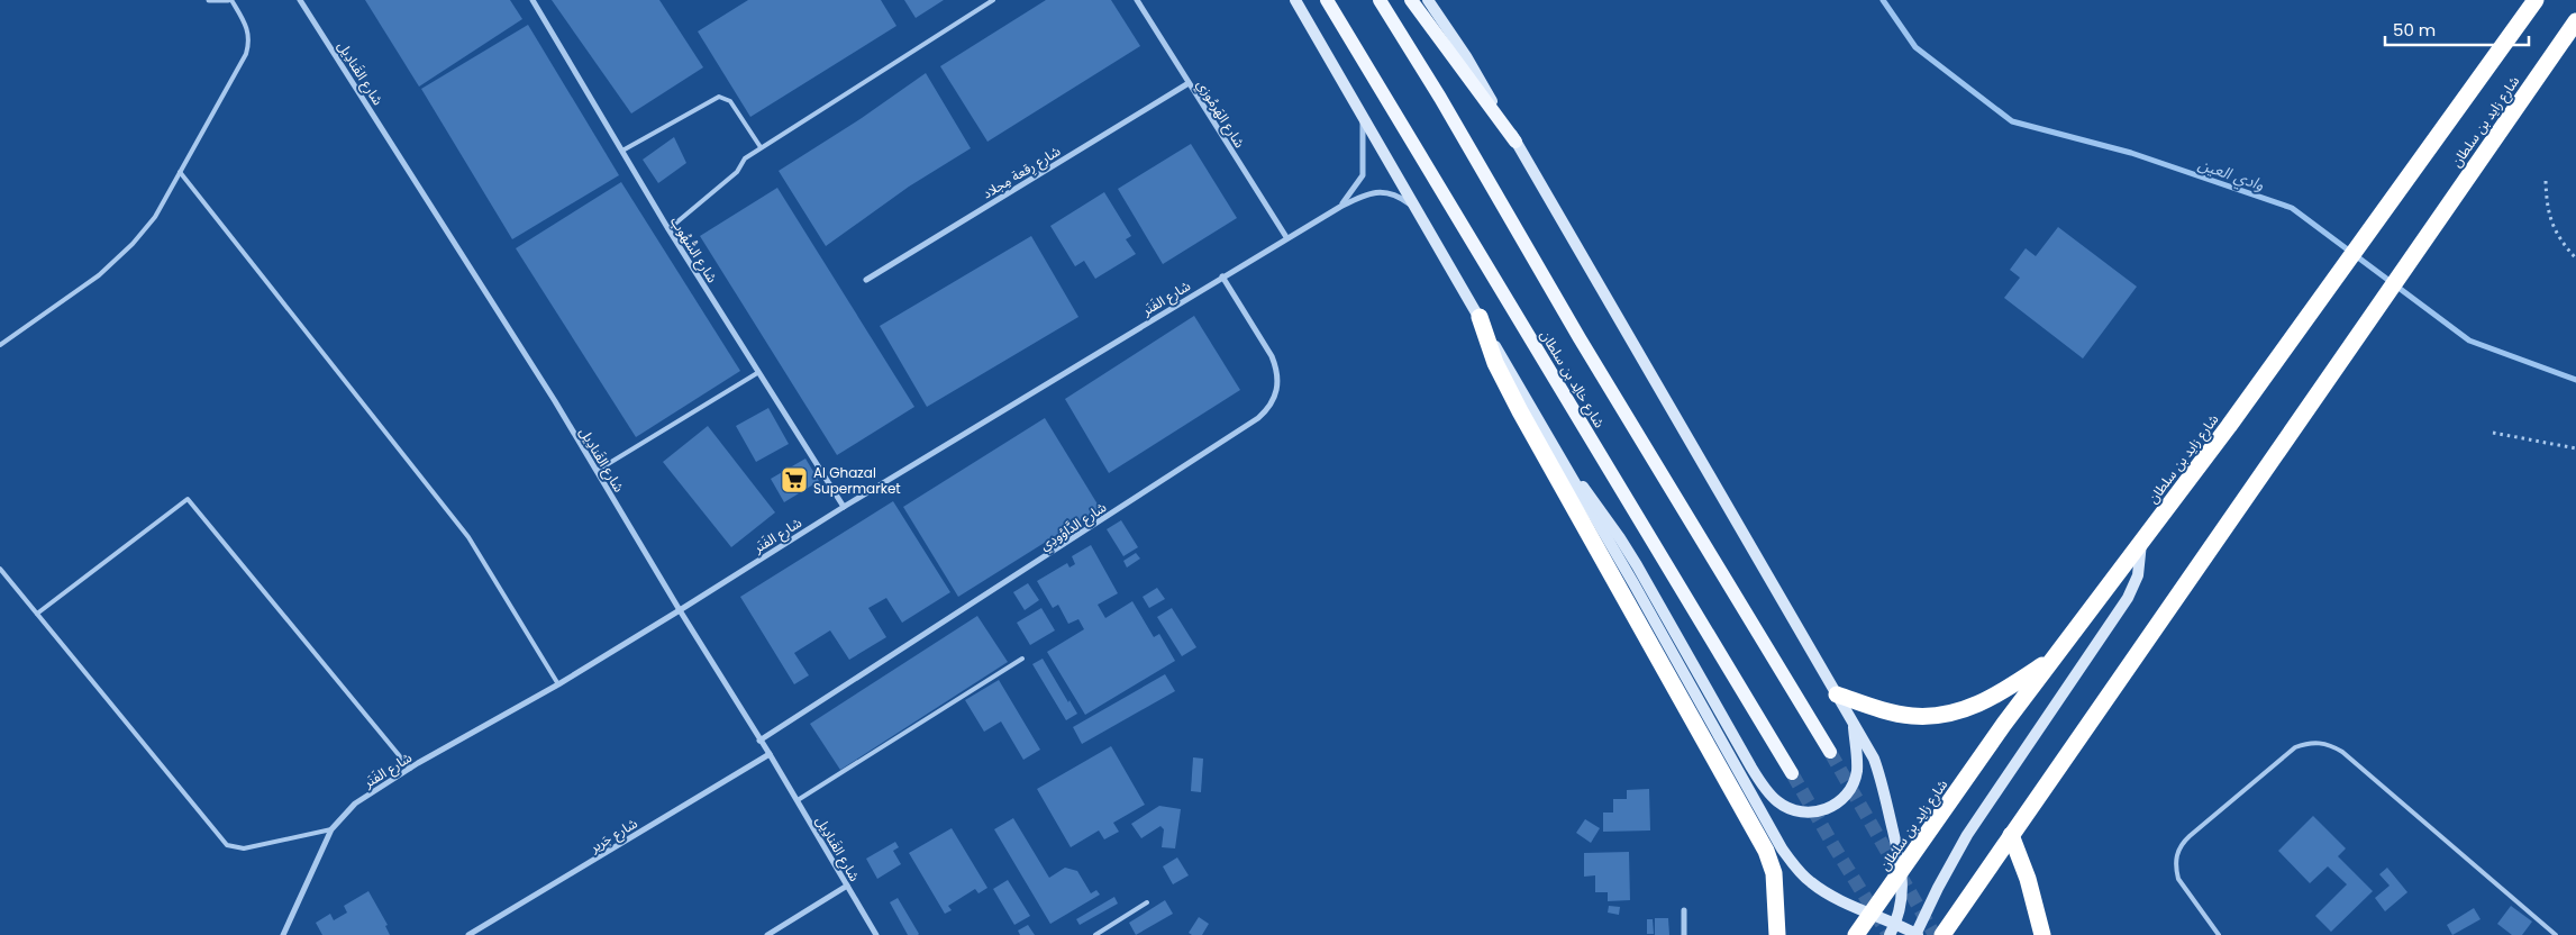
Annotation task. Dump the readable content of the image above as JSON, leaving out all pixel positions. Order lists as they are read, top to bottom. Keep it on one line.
{"streets":{"highway":["شارع زايد بن سلطان"],"main road":["شارع خالِد بن سلطان"],"street":["شارع القَنادِيل","شارع الهَرمُوزي","شارع رِقعة مِجلاد","شارع السُّهُوب","شارع الفَنَر","شارع الدَّاوُودِي","شارع جَرير"]},"crossings":[["شارع القَنادِيل","شارع الفَنَر"],["شارع القَنادِيل","شارع الدَّاوُودِي"],["شارع القَنادِيل","شارع جَرير"],["شارع الهَرمُوزي","شارع رِقعة مِجلاد"],["شارع الهَرمُوزي","شارع الفَنَر"],["شارع السُّهُوب","شارع الفَنَر"],["شارع الفَنَر","شارع الدَّاوُودِي"]],"water":["وادي العين"],"places":{"supermarket":["Al Ghazal Supermarket"]},"scale_bar":"50 m"}
